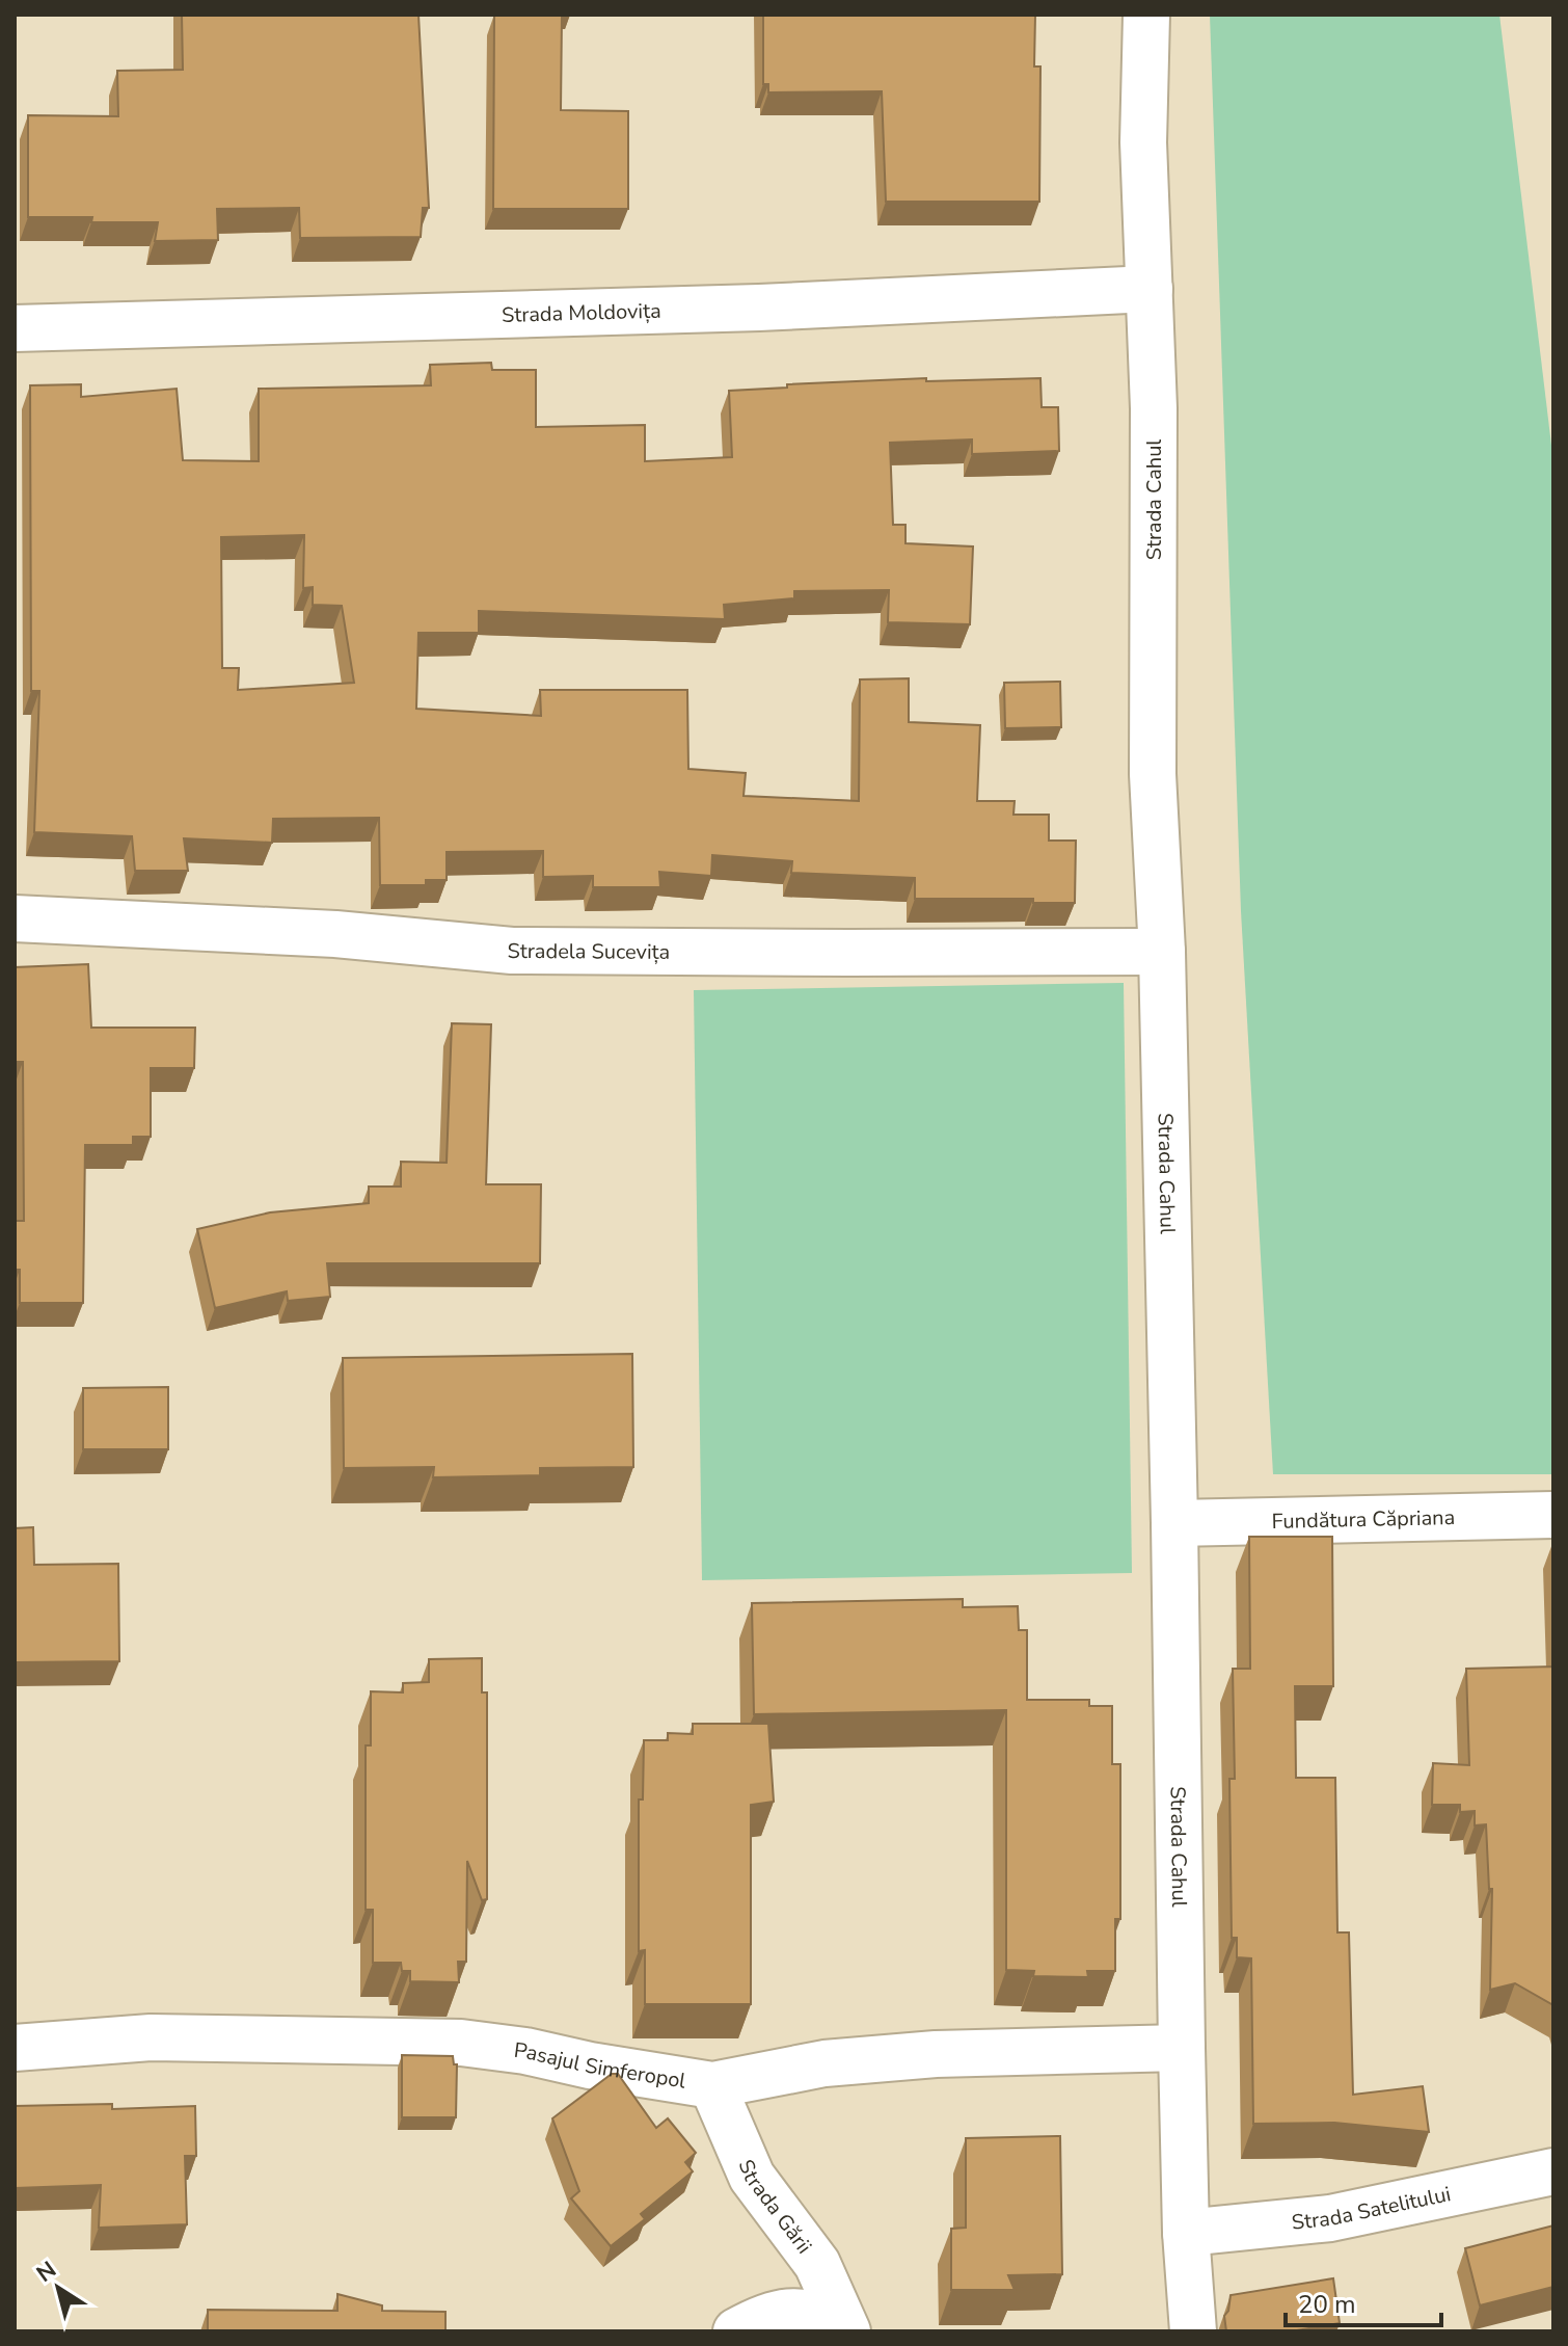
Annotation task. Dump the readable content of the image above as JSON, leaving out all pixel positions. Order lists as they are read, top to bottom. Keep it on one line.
{"streets":{"street":["Strada Moldovița","Strada Cahul","Stradela Sucevița","Fundătura Căpriana","Pasajul Simferopol","Strada Gării","Strada Satelitului"]},"crossings":[["Strada Moldovița","Strada Cahul"],["Strada Cahul","Stradela Sucevița"],["Strada Cahul","Fundătura Căpriana"],["Strada Cahul","Pasajul Simferopol"],["Strada Cahul","Strada Satelitului"],["Pasajul Simferopol","Strada Gării"]],"scale_bar":"20 m","north":"top left"}
